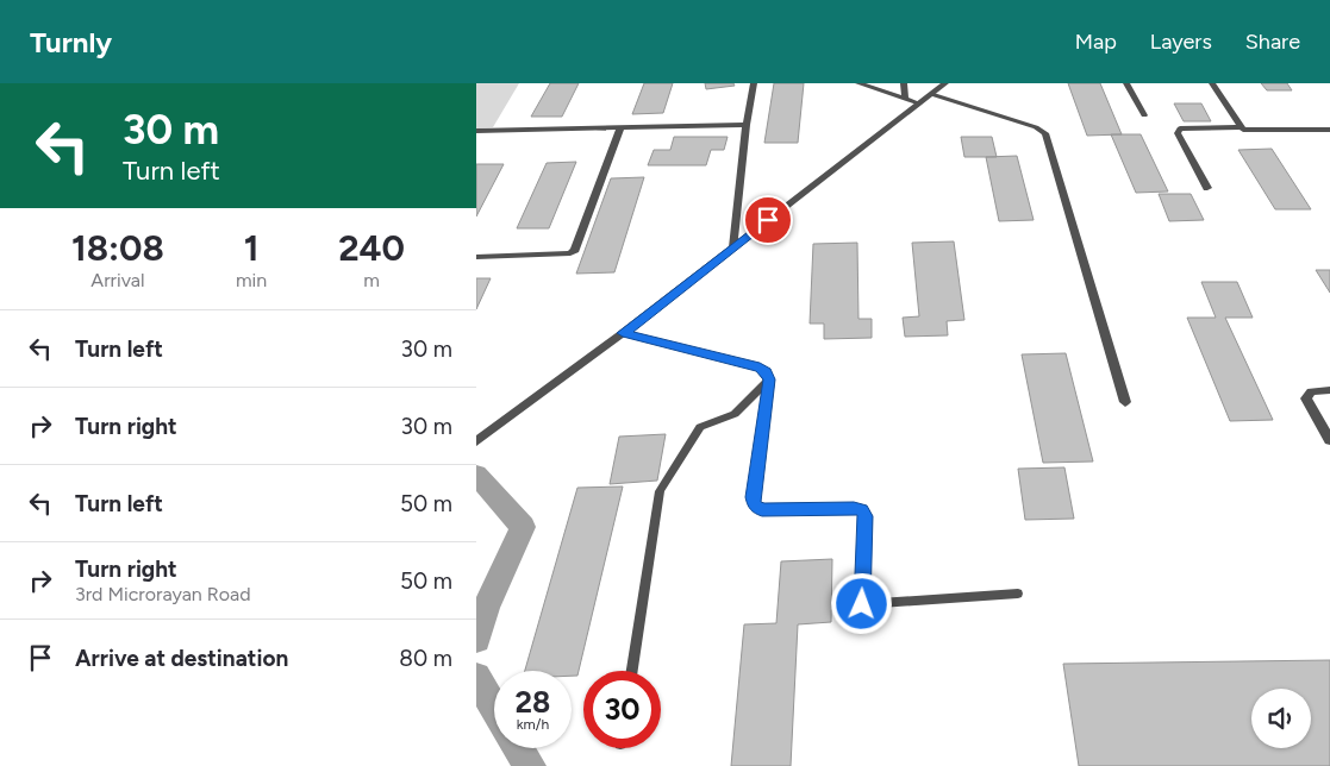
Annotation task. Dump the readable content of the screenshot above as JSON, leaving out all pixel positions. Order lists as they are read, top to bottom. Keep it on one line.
{"page":{"header":"Turnly","nav":["Map","Layers","Share"],"turn":["30 m","Turn left"],"eta":["18:08","Arrival","1","min","240","m"],"list":[{"name":"Turn left","value":"30 m"},{"name":"Turn right","value":"30 m"},{"name":"Turn left","value":"50 m"},{"name":"Turn right","note":"3rd Microrayan Road","value":"50 m"},{"name":"Arrive at destination","value":"80 m"}],"speed":"28 km/h","limit":"30"}}
